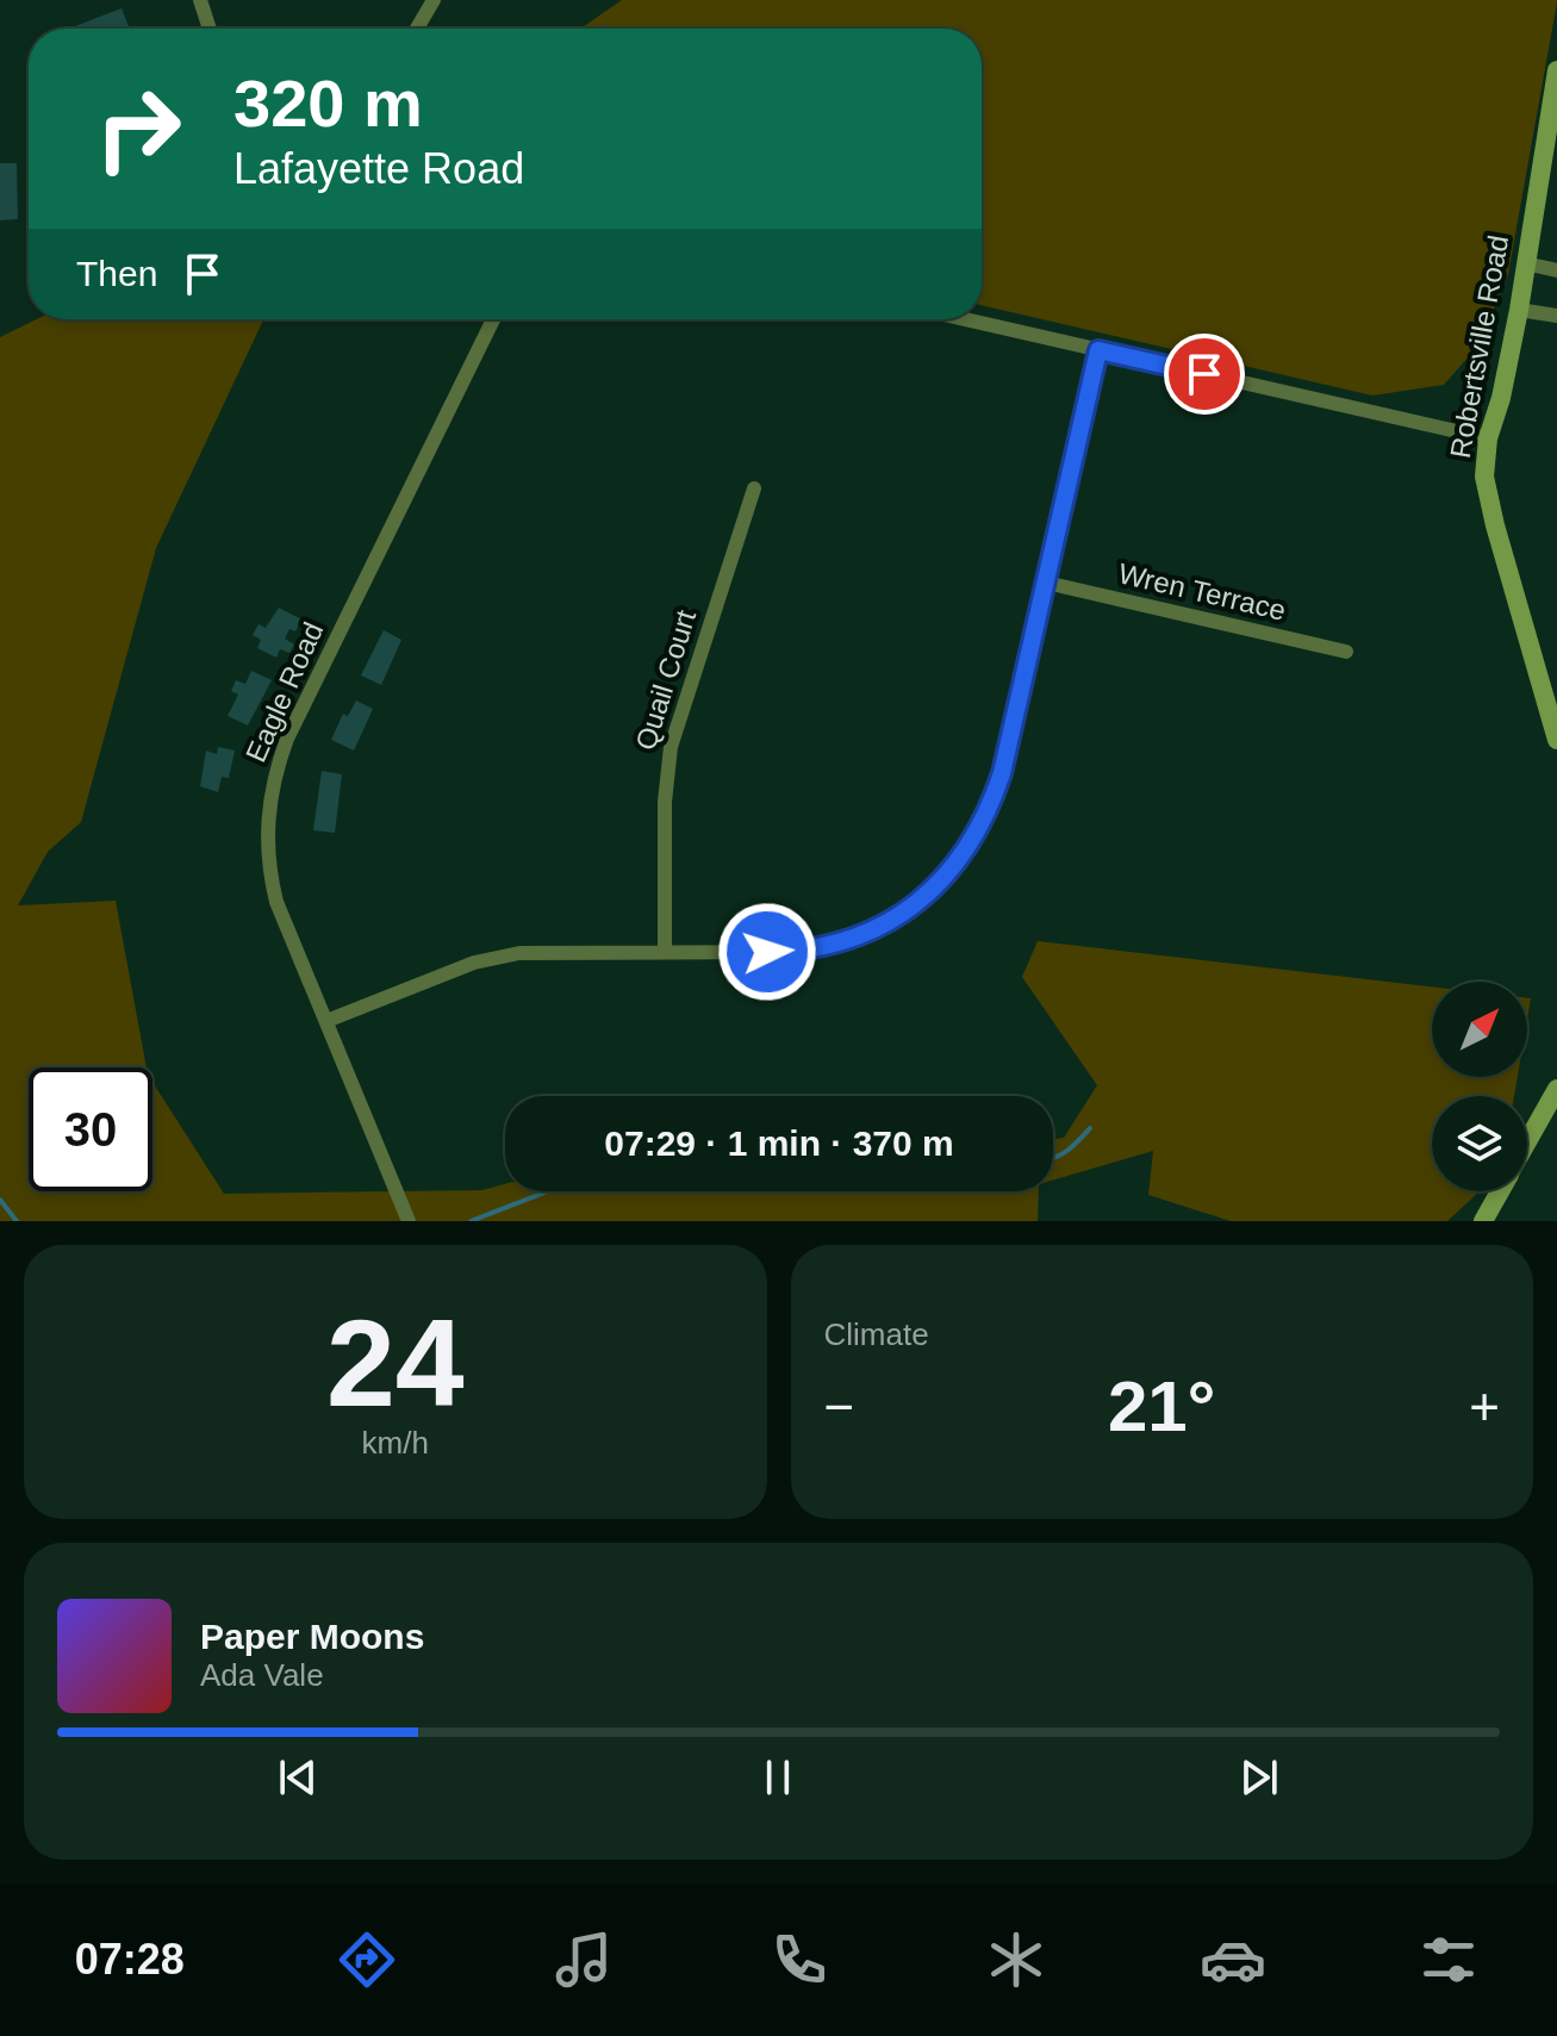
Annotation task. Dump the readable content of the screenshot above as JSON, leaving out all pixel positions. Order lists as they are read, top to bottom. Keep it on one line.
{"streets":{"street":["Robertsville Road","Wren Terrace","Quail Court","Eagle Road"]},"north":"top right","page":{"turn":["320 m","Lafayette Road"],"then":"Then","limit":"30","trip":"07:29 · 1 min · 370 m","tile":[["24","km/h"],"Climate"],"heat":["−","21°","+"],"song":["Paper Moons","Ada Vale"],"tabs":"07:28"}}
